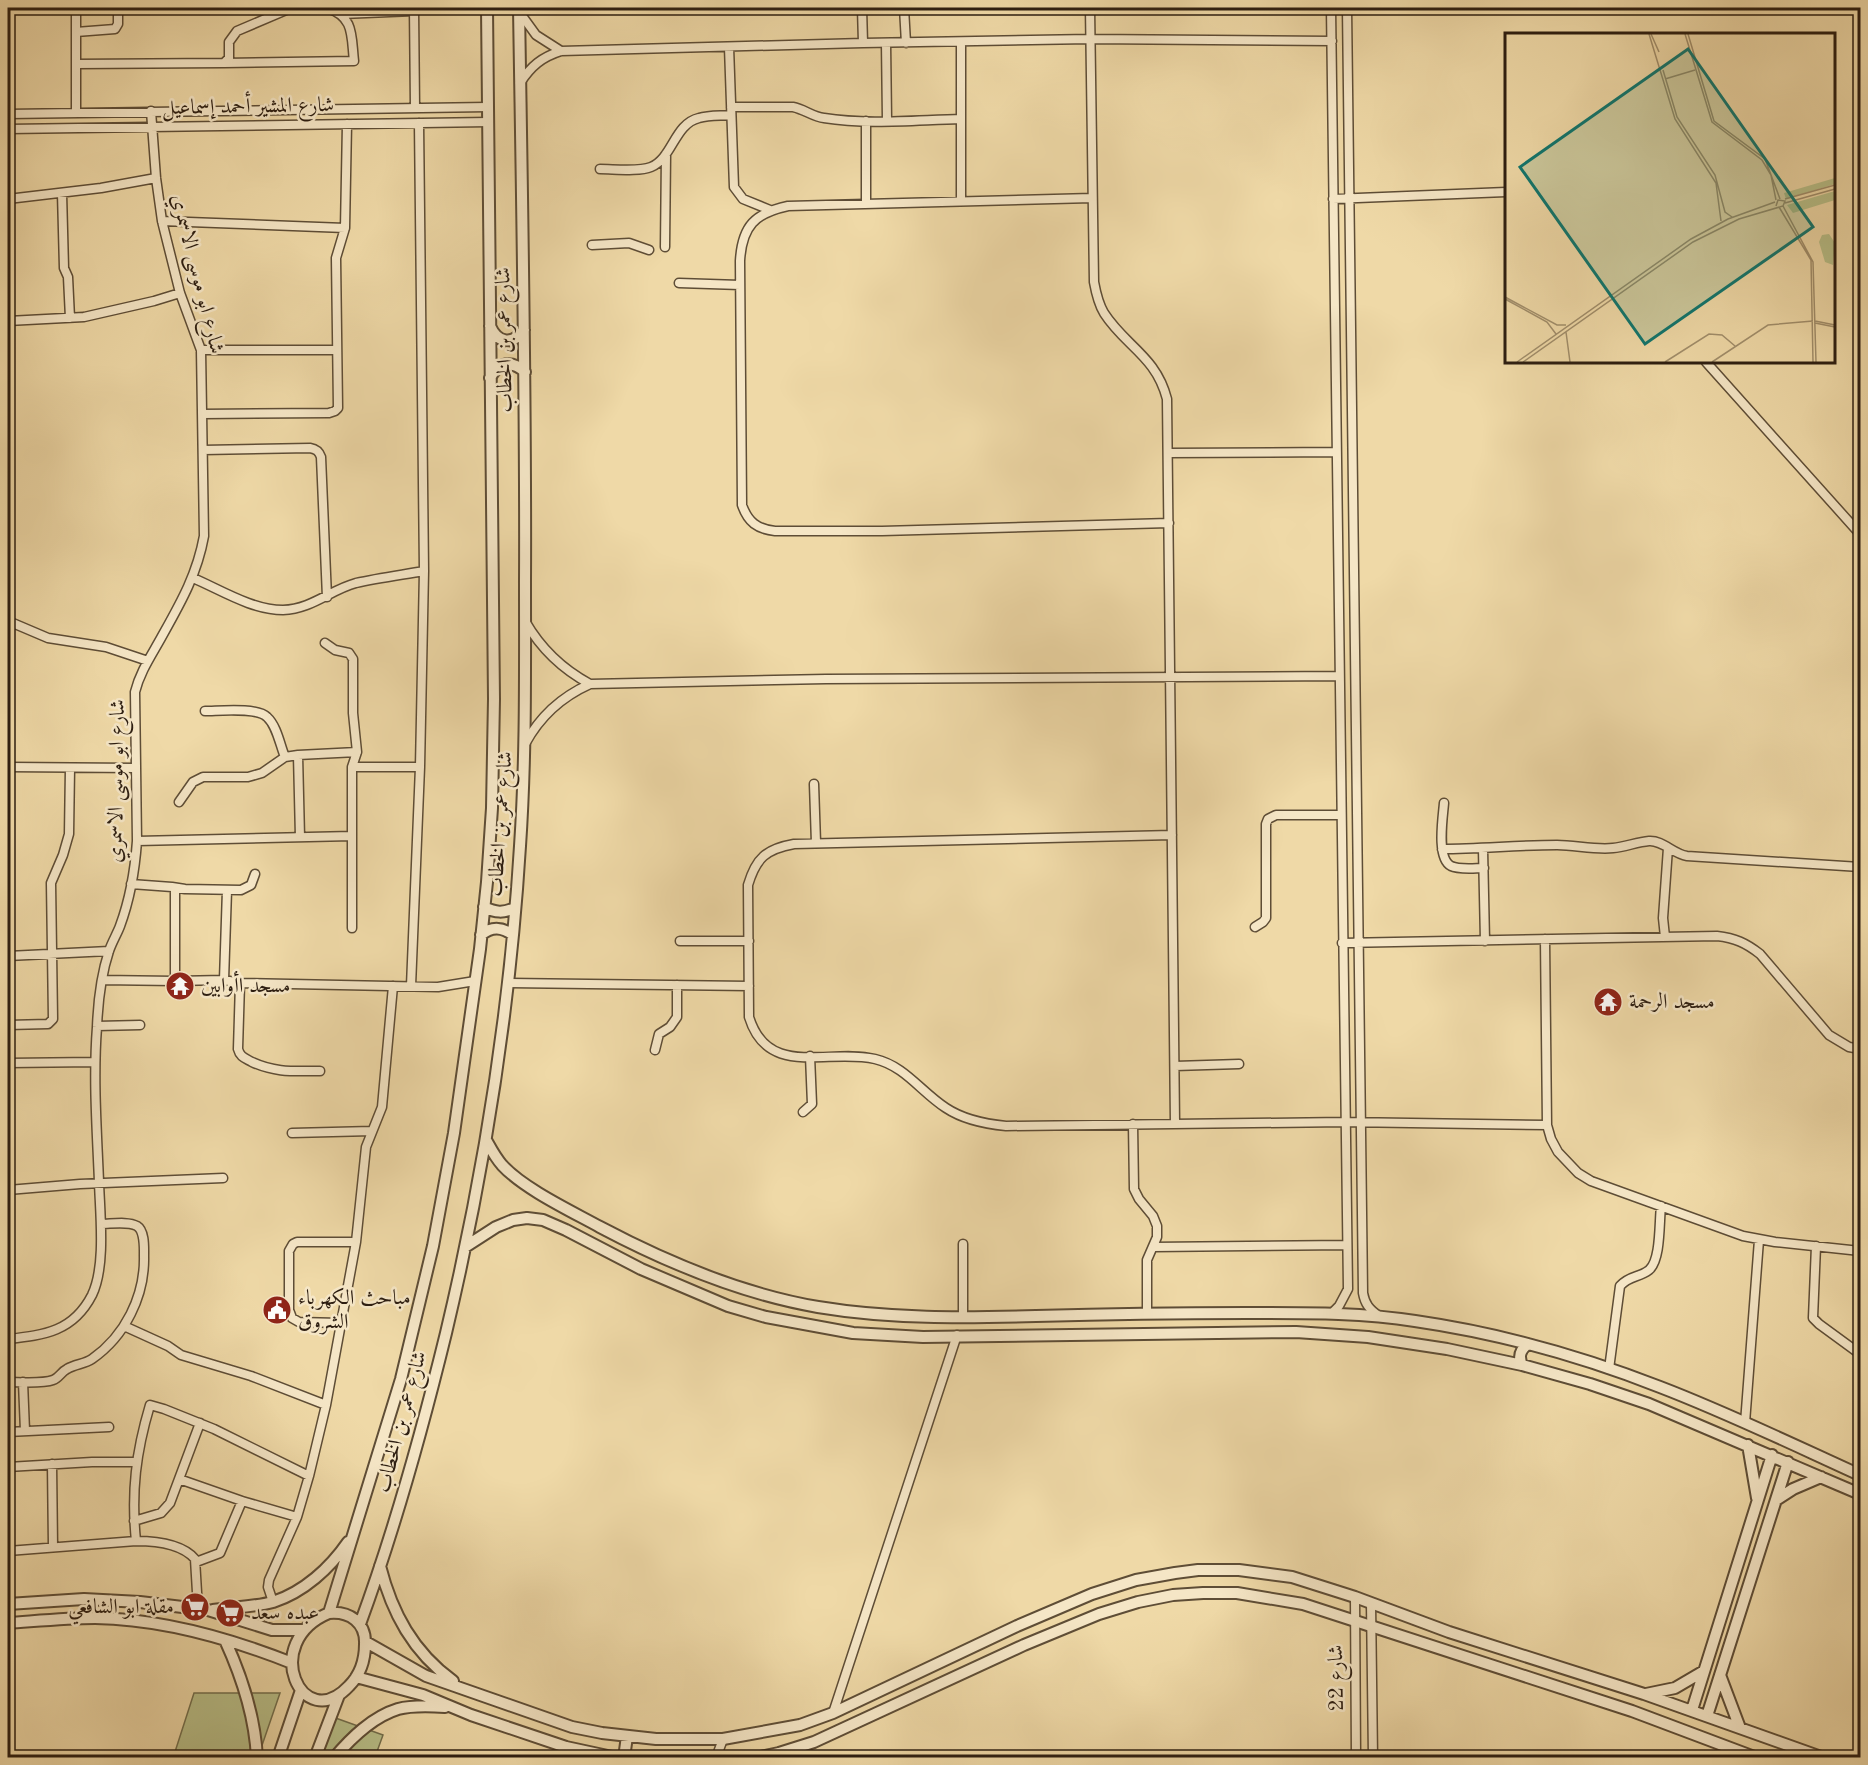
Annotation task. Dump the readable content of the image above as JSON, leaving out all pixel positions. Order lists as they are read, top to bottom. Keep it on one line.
{"streets":{"street":["شارع المشير أحمد إسماعيل","شارع ابو موسى الاسمري","شارع عمر بن الخطاب","شارع 22"]},"crossings":[["شارع المشير أحمد إسماعيل","شارع ابو موسى الاسمري"],["شارع المشير أحمد إسماعيل","شارع عمر بن الخطاب"]],"places":{"temple":["مسجد اأوابين","مسجد الرحمة"],"public building":["مباحث الكهرباء الشروق"],"supermarket":["مقلة ابو الشافعي","عبده سعد"]}}
